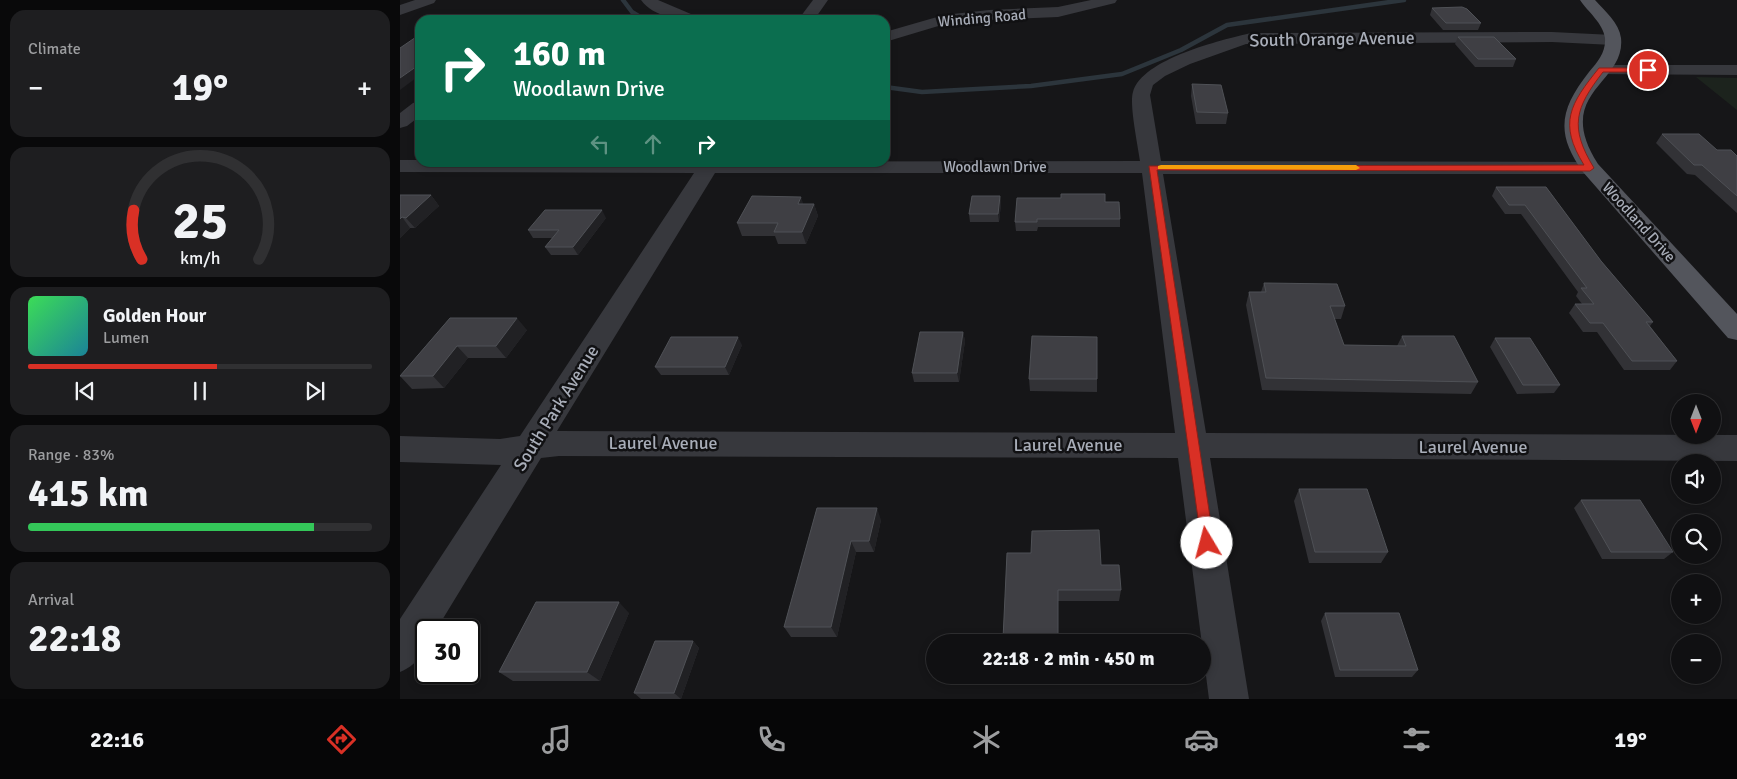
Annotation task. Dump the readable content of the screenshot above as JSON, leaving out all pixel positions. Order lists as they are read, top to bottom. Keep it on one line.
{"streets":{"main road":["Woodland Drive"],"street":["Winding Road","South Orange Avenue","Woodlawn Drive","South Park Avenue","Laurel Avenue"]},"crossings":[["South Orange Avenue","Woodlawn Drive"],["South Orange Avenue","Woodland Drive"],["South Orange Avenue","Laurel Avenue"],["Woodlawn Drive","Woodland Drive"],["South Park Avenue","Laurel Avenue"]],"north":"bottom","page":{"tile":["Climate",["Range · 83%","415 km"],["Arrival","22:18"]],"turn":["160 m","Woodlawn Drive"],"heat":["−","19°","+"],"song":["Golden Hour","Lumen"],"map_buttons":["+","−"],"limit":"30","trip":"22:18 · 2 min · 450 m","tabs":["22:16","19°"],"gauge":["25","km/h"]}}
